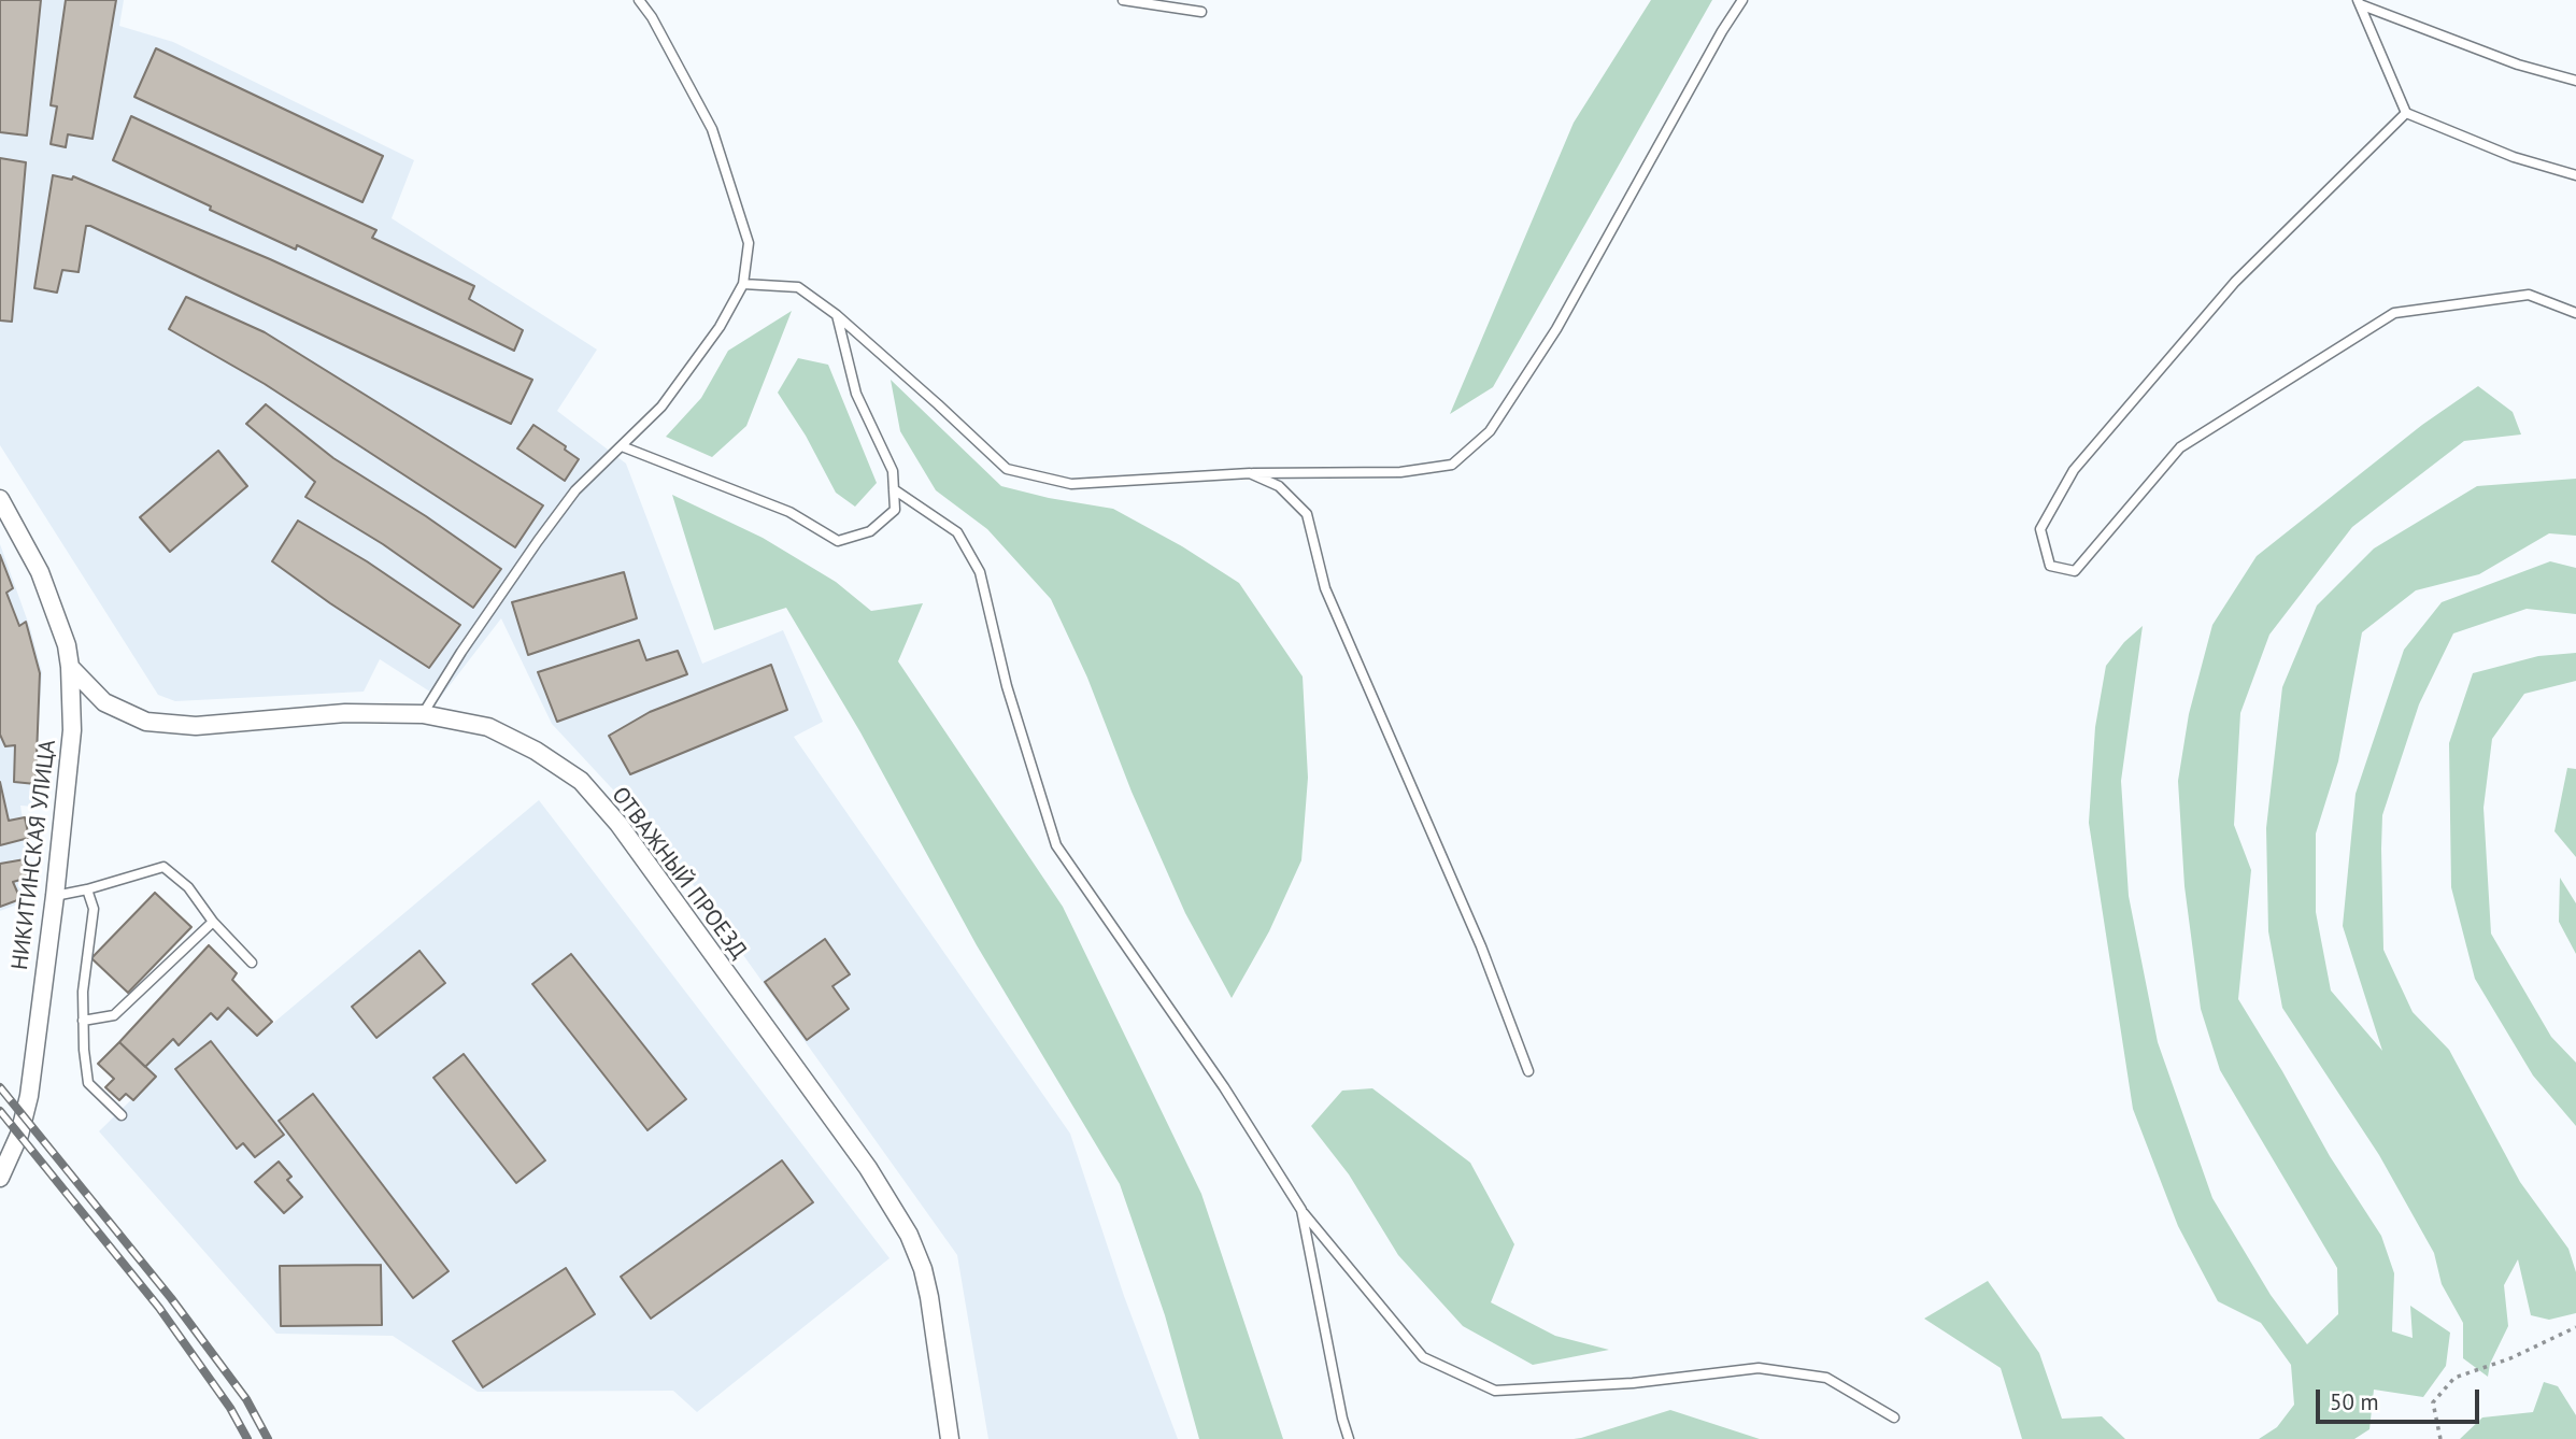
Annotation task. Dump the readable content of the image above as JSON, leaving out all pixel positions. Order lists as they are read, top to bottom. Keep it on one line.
{"streets":{"street":["НИКИТИНСКАЯ УЛИЦА","ОТВАЖНЫЙ ПРОЕЗД"]},"crossings":[["НИКИТИНСКАЯ УЛИЦА","ОТВАЖНЫЙ ПРОЕЗД"]],"scale_bar":"50 m"}
